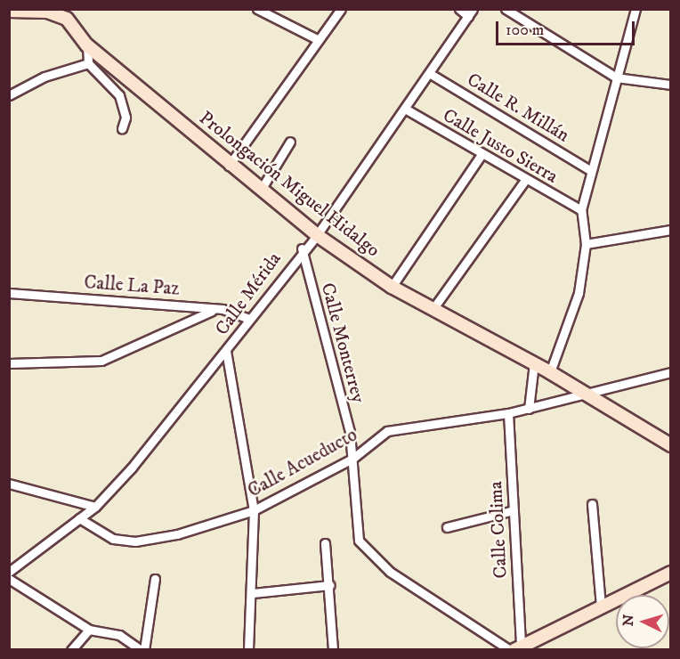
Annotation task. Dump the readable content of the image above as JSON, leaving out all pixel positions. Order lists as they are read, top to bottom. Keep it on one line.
{"streets":{"street":["Calle R. Millán","Calle Justo Sierra","Prolongación Miguel Hidalgo","Calle La Paz","Calle Mérida","Calle Monterrey","Calle Acueducto","Calle Colima"]},"crossings":[["Calle R. Millán","Calle Mérida"],["Calle Justo Sierra","Calle Mérida"],["Prolongación Miguel Hidalgo","Calle Mérida"],["Prolongación Miguel Hidalgo","Calle Acueducto"],["Calle La Paz","Calle Mérida"],["Calle Mérida","Calle Monterrey"],["Calle Mérida","Calle Acueducto"],["Calle Monterrey","Calle Acueducto"],["Calle Monterrey","Calle Colima"],["Calle Acueducto","Calle Colima"]],"scale_bar":"100 m","north":"left"}
